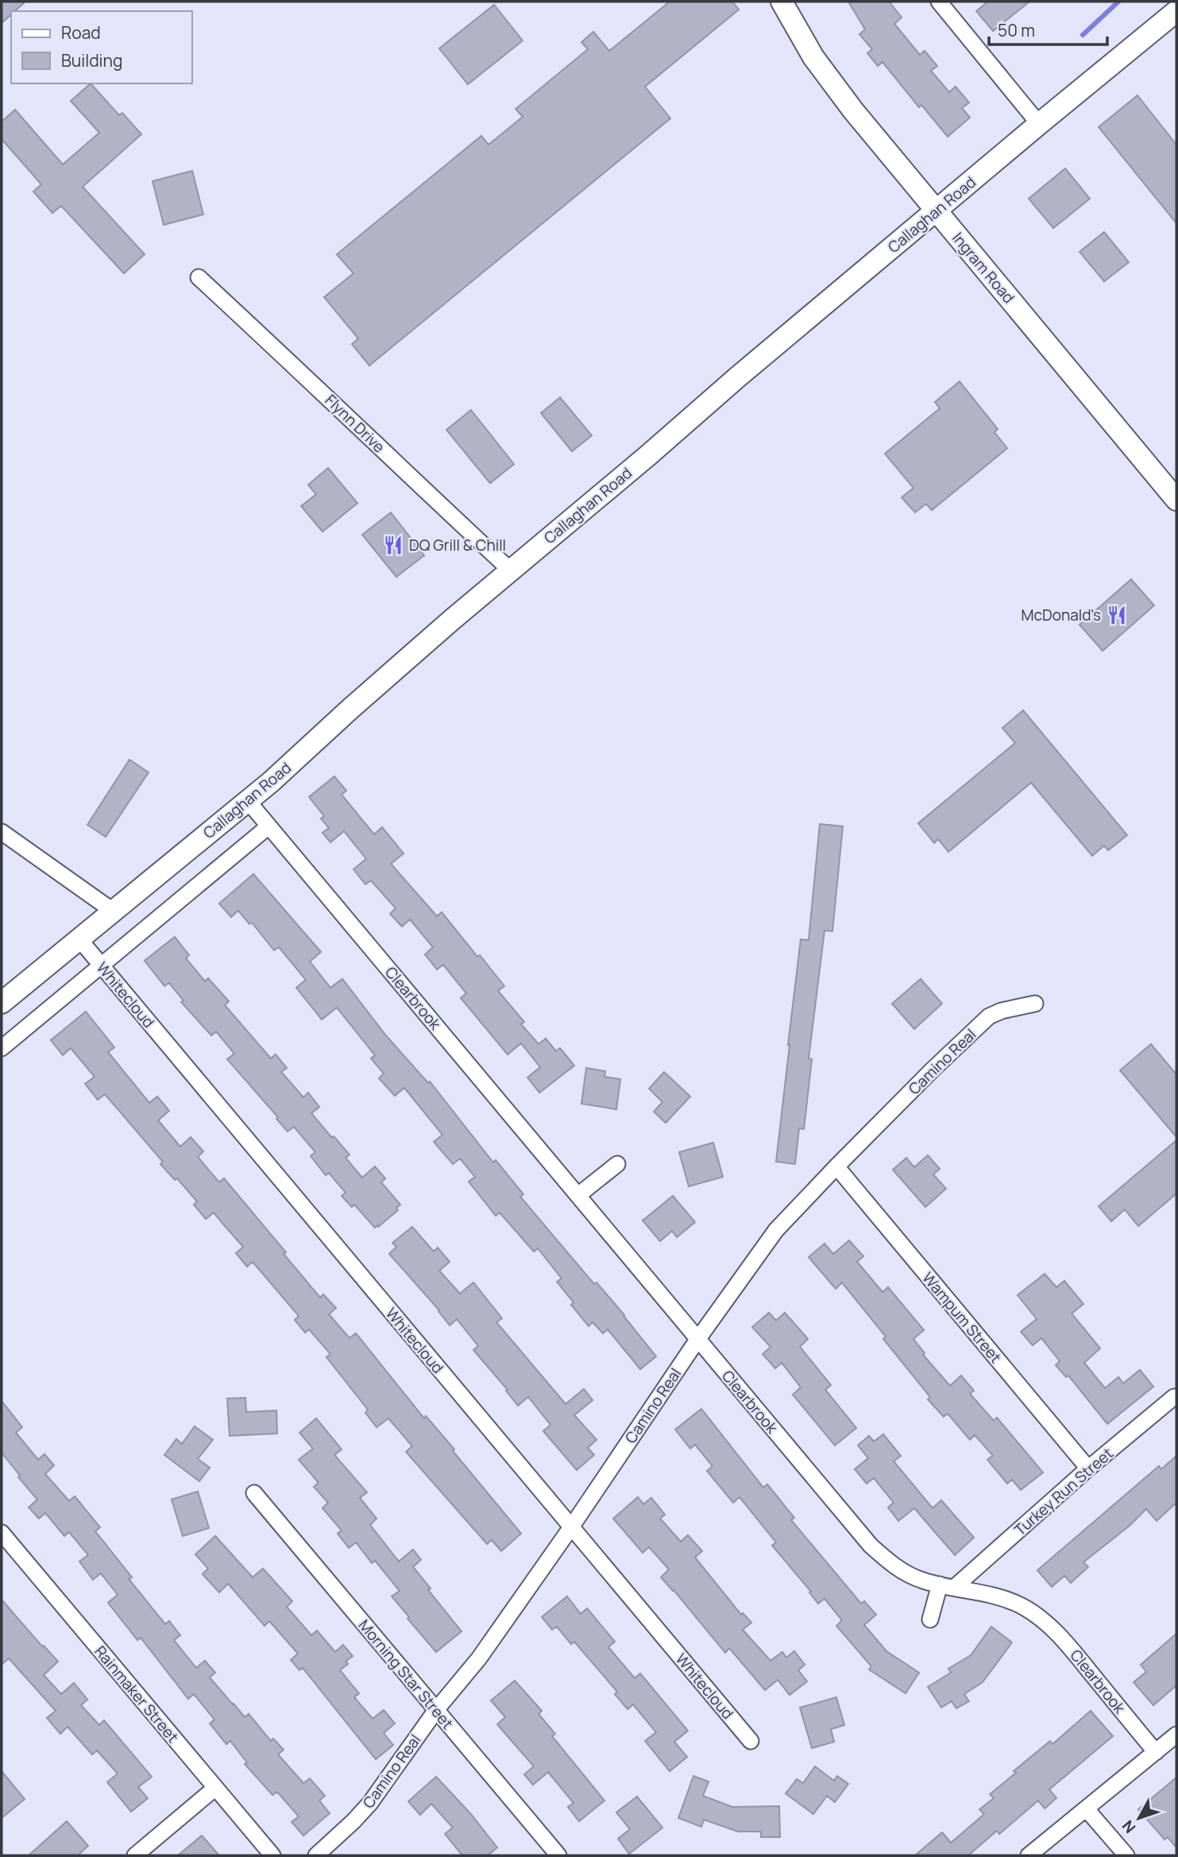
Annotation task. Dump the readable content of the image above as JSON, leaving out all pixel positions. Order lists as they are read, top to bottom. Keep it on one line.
{"streets":{"main road":["Callaghan Road","Ingram Road"],"street":["Flynn Drive","Whitecloud","Clearbrook","Camino Real","Wampum Street","Turkey Run Street","Morning Star Street","Rainmaker Street"]},"crossings":[["Callaghan Road","Ingram Road"],["Callaghan Road","Flynn Drive"],["Callaghan Road","Whitecloud"],["Callaghan Road","Clearbrook"],["Whitecloud","Camino Real"],["Clearbrook","Camino Real"],["Clearbrook","Turkey Run Street"],["Camino Real","Wampum Street"],["Camino Real","Morning Star Street"],["Wampum Street","Turkey Run Street"]],"places":{"restaurant":["DQ Grill & Chill","McDonald's"]},"legend":["Road","Building"],"scale_bar":"50 m","north":"bottom left"}
